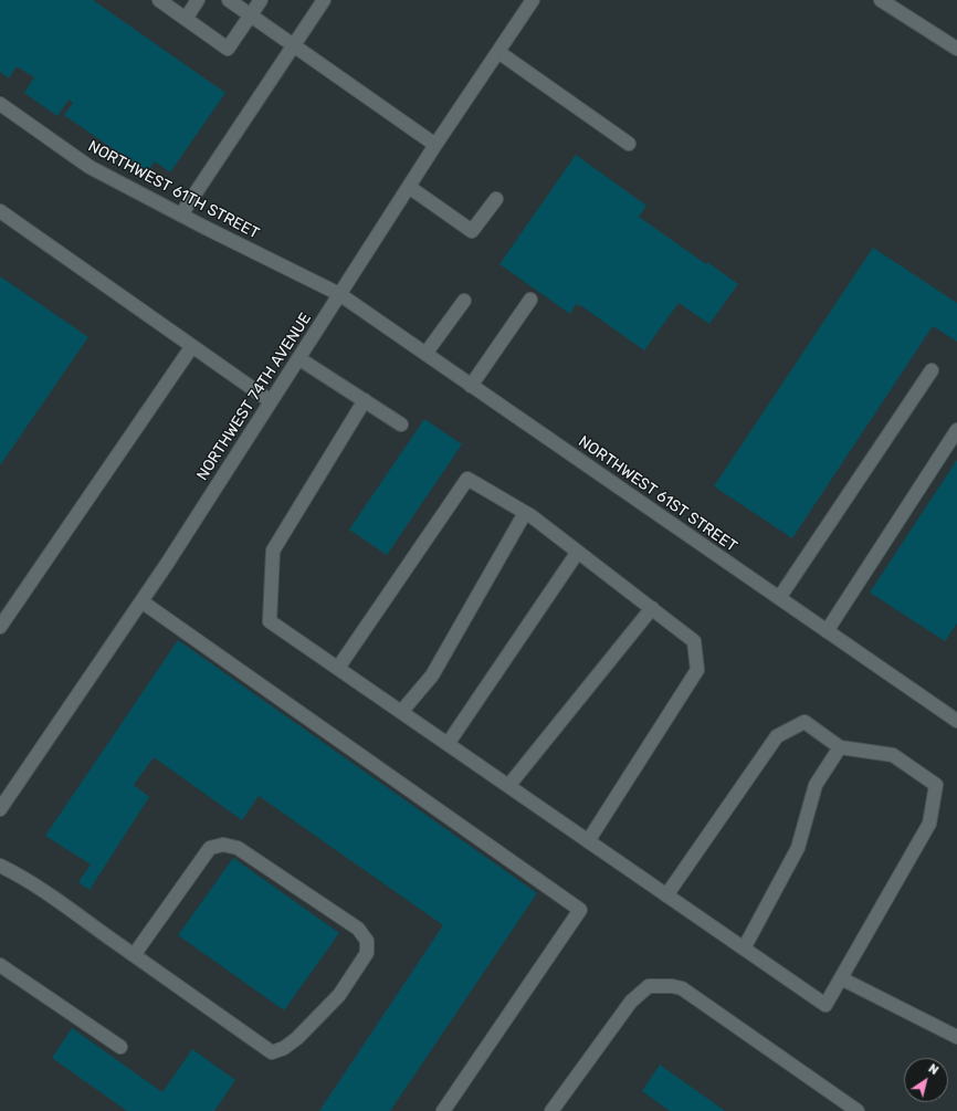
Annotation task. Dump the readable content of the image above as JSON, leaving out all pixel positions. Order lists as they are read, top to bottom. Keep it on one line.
{"streets":{"street":["NORTHWEST 61TH STREET","NORTHWEST 74TH AVENUE","NORTHWEST 61ST STREET"]},"crossings":[["NORTHWEST 61TH STREET","NORTHWEST 74TH AVENUE"],["NORTHWEST 61TH STREET","NORTHWEST 61ST STREET"],["NORTHWEST 74TH AVENUE","NORTHWEST 61ST STREET"]],"north":"top right"}
